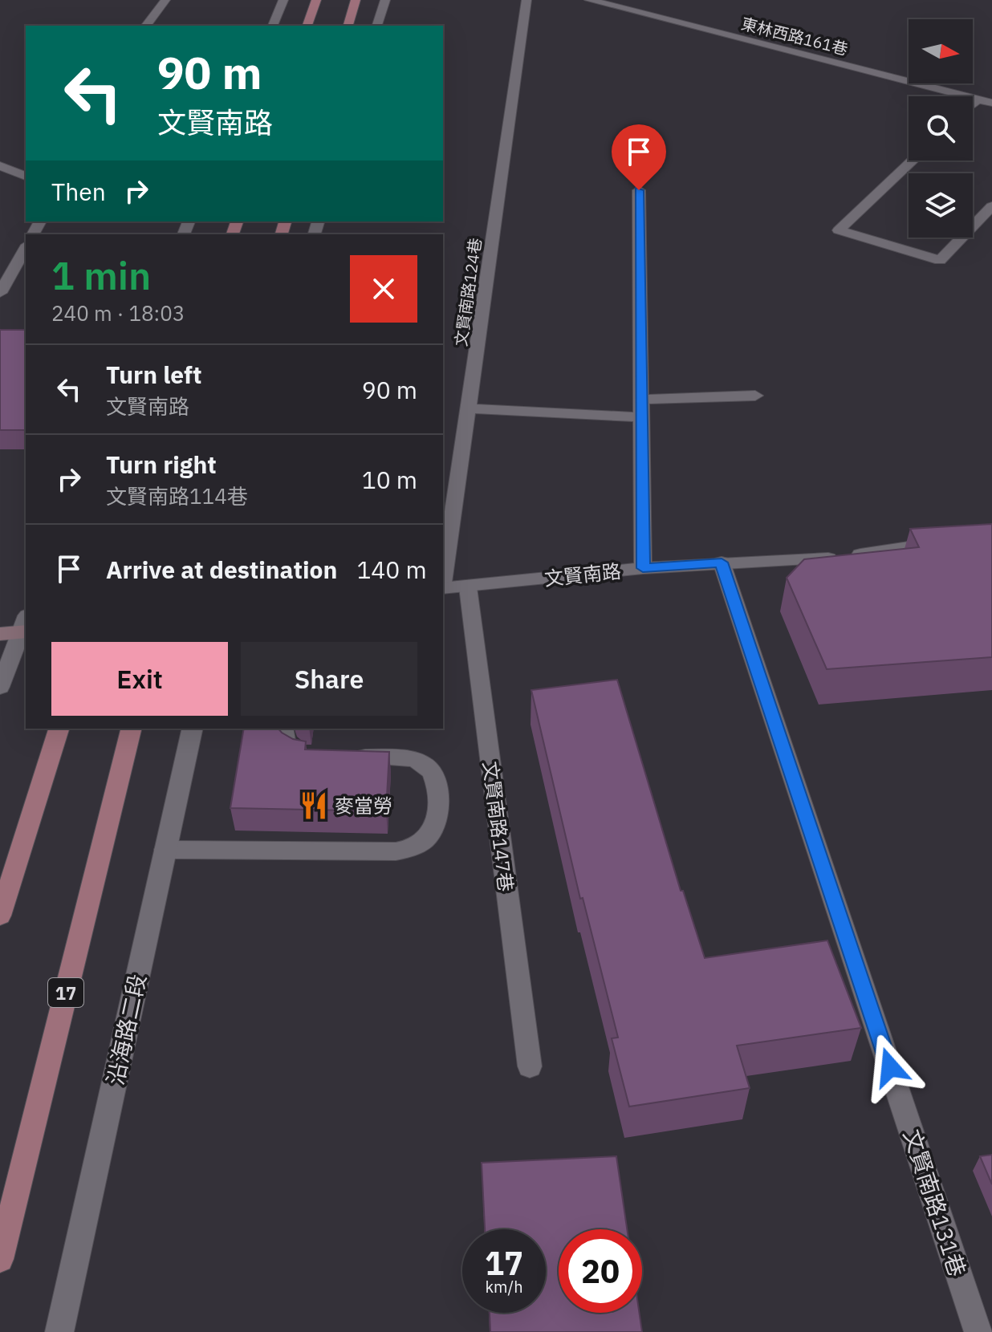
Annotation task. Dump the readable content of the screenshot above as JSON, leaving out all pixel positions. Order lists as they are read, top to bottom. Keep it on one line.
{"streets":{"main road":["17"],"street":["東林西路161巷","文賢南路124巷","文賢南路","文賢南路147巷","沿海路二段","文賢南路131巷"]},"crossings":[["文賢南路","文賢南路147巷"],["文賢南路","文賢南路131巷"]],"places":{"restaurant":["麥當勞"]},"north":"right","page":{"turn":["90 m","文賢南路"],"then":"Then","heading":["1 min","240 m · 18:03"],"list":[{"name":"Turn left","note":"文賢南路","value":"90 m"},{"name":"Turn right","note":"文賢南路114巷","value":"10 m"},{"name":"Arrive at destination","value":"140 m"}],"buttons":["Exit","Share"],"speed":"17 km/h","limit":"20"}}
